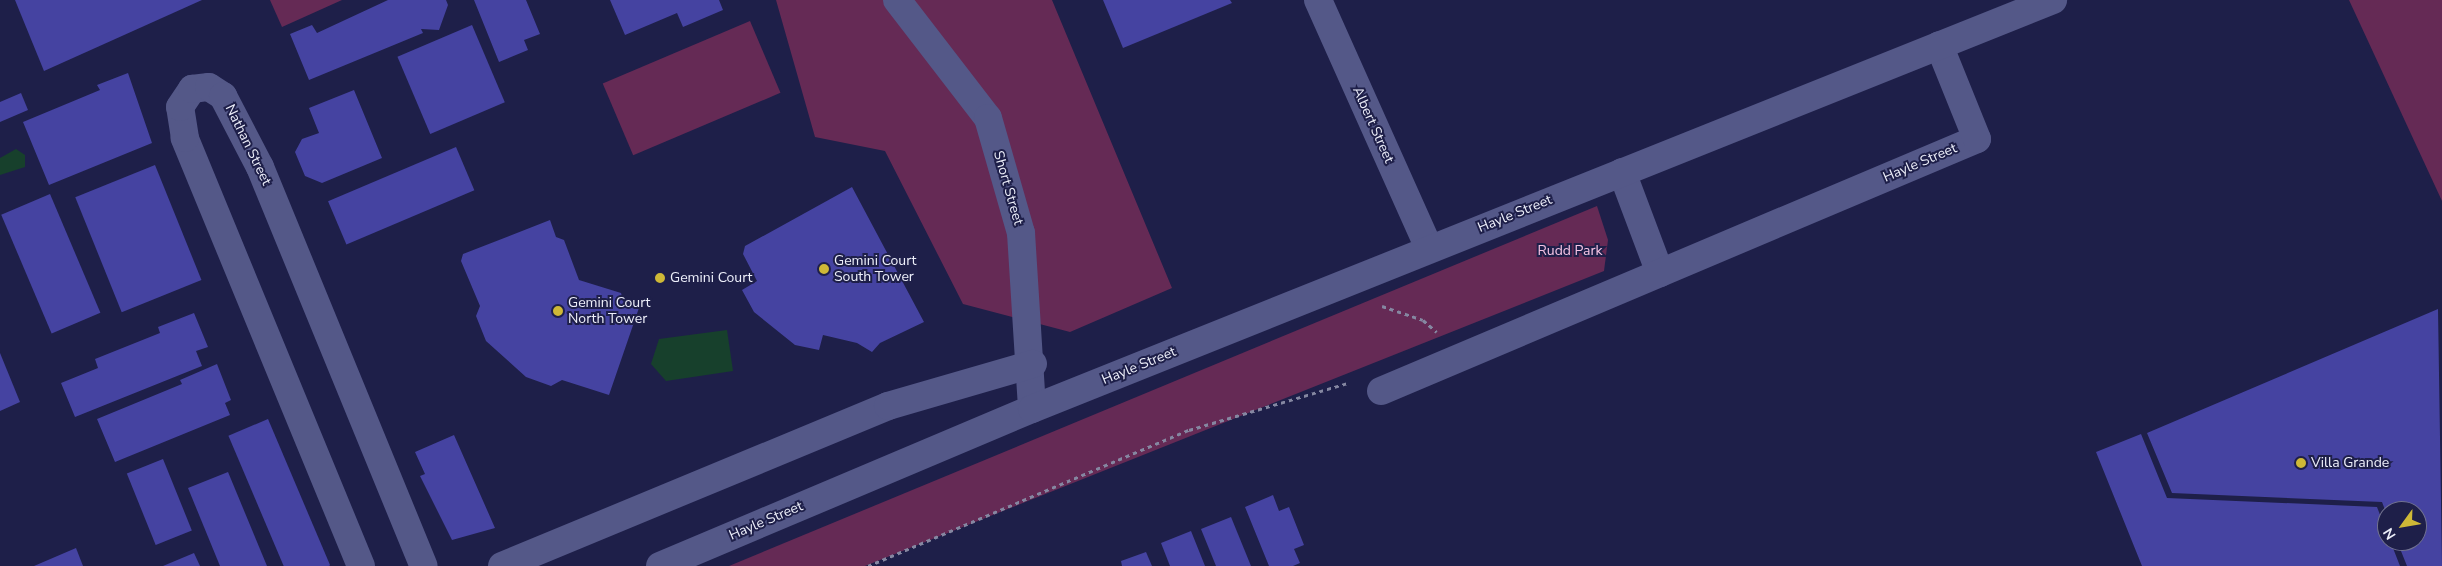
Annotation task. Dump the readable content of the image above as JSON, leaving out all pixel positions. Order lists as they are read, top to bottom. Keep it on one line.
{"streets":{"street":["Albert Street","Nathan Street","Hayle Street","Short Street"]},"crossings":[["Albert Street","Hayle Street"],["Hayle Street","Short Street"]],"parks":["Rudd Park"],"places":["Gemini Court South Tower","Gemini Court","Gemini Court North Tower","Villa Grande"],"north":"bottom left"}
